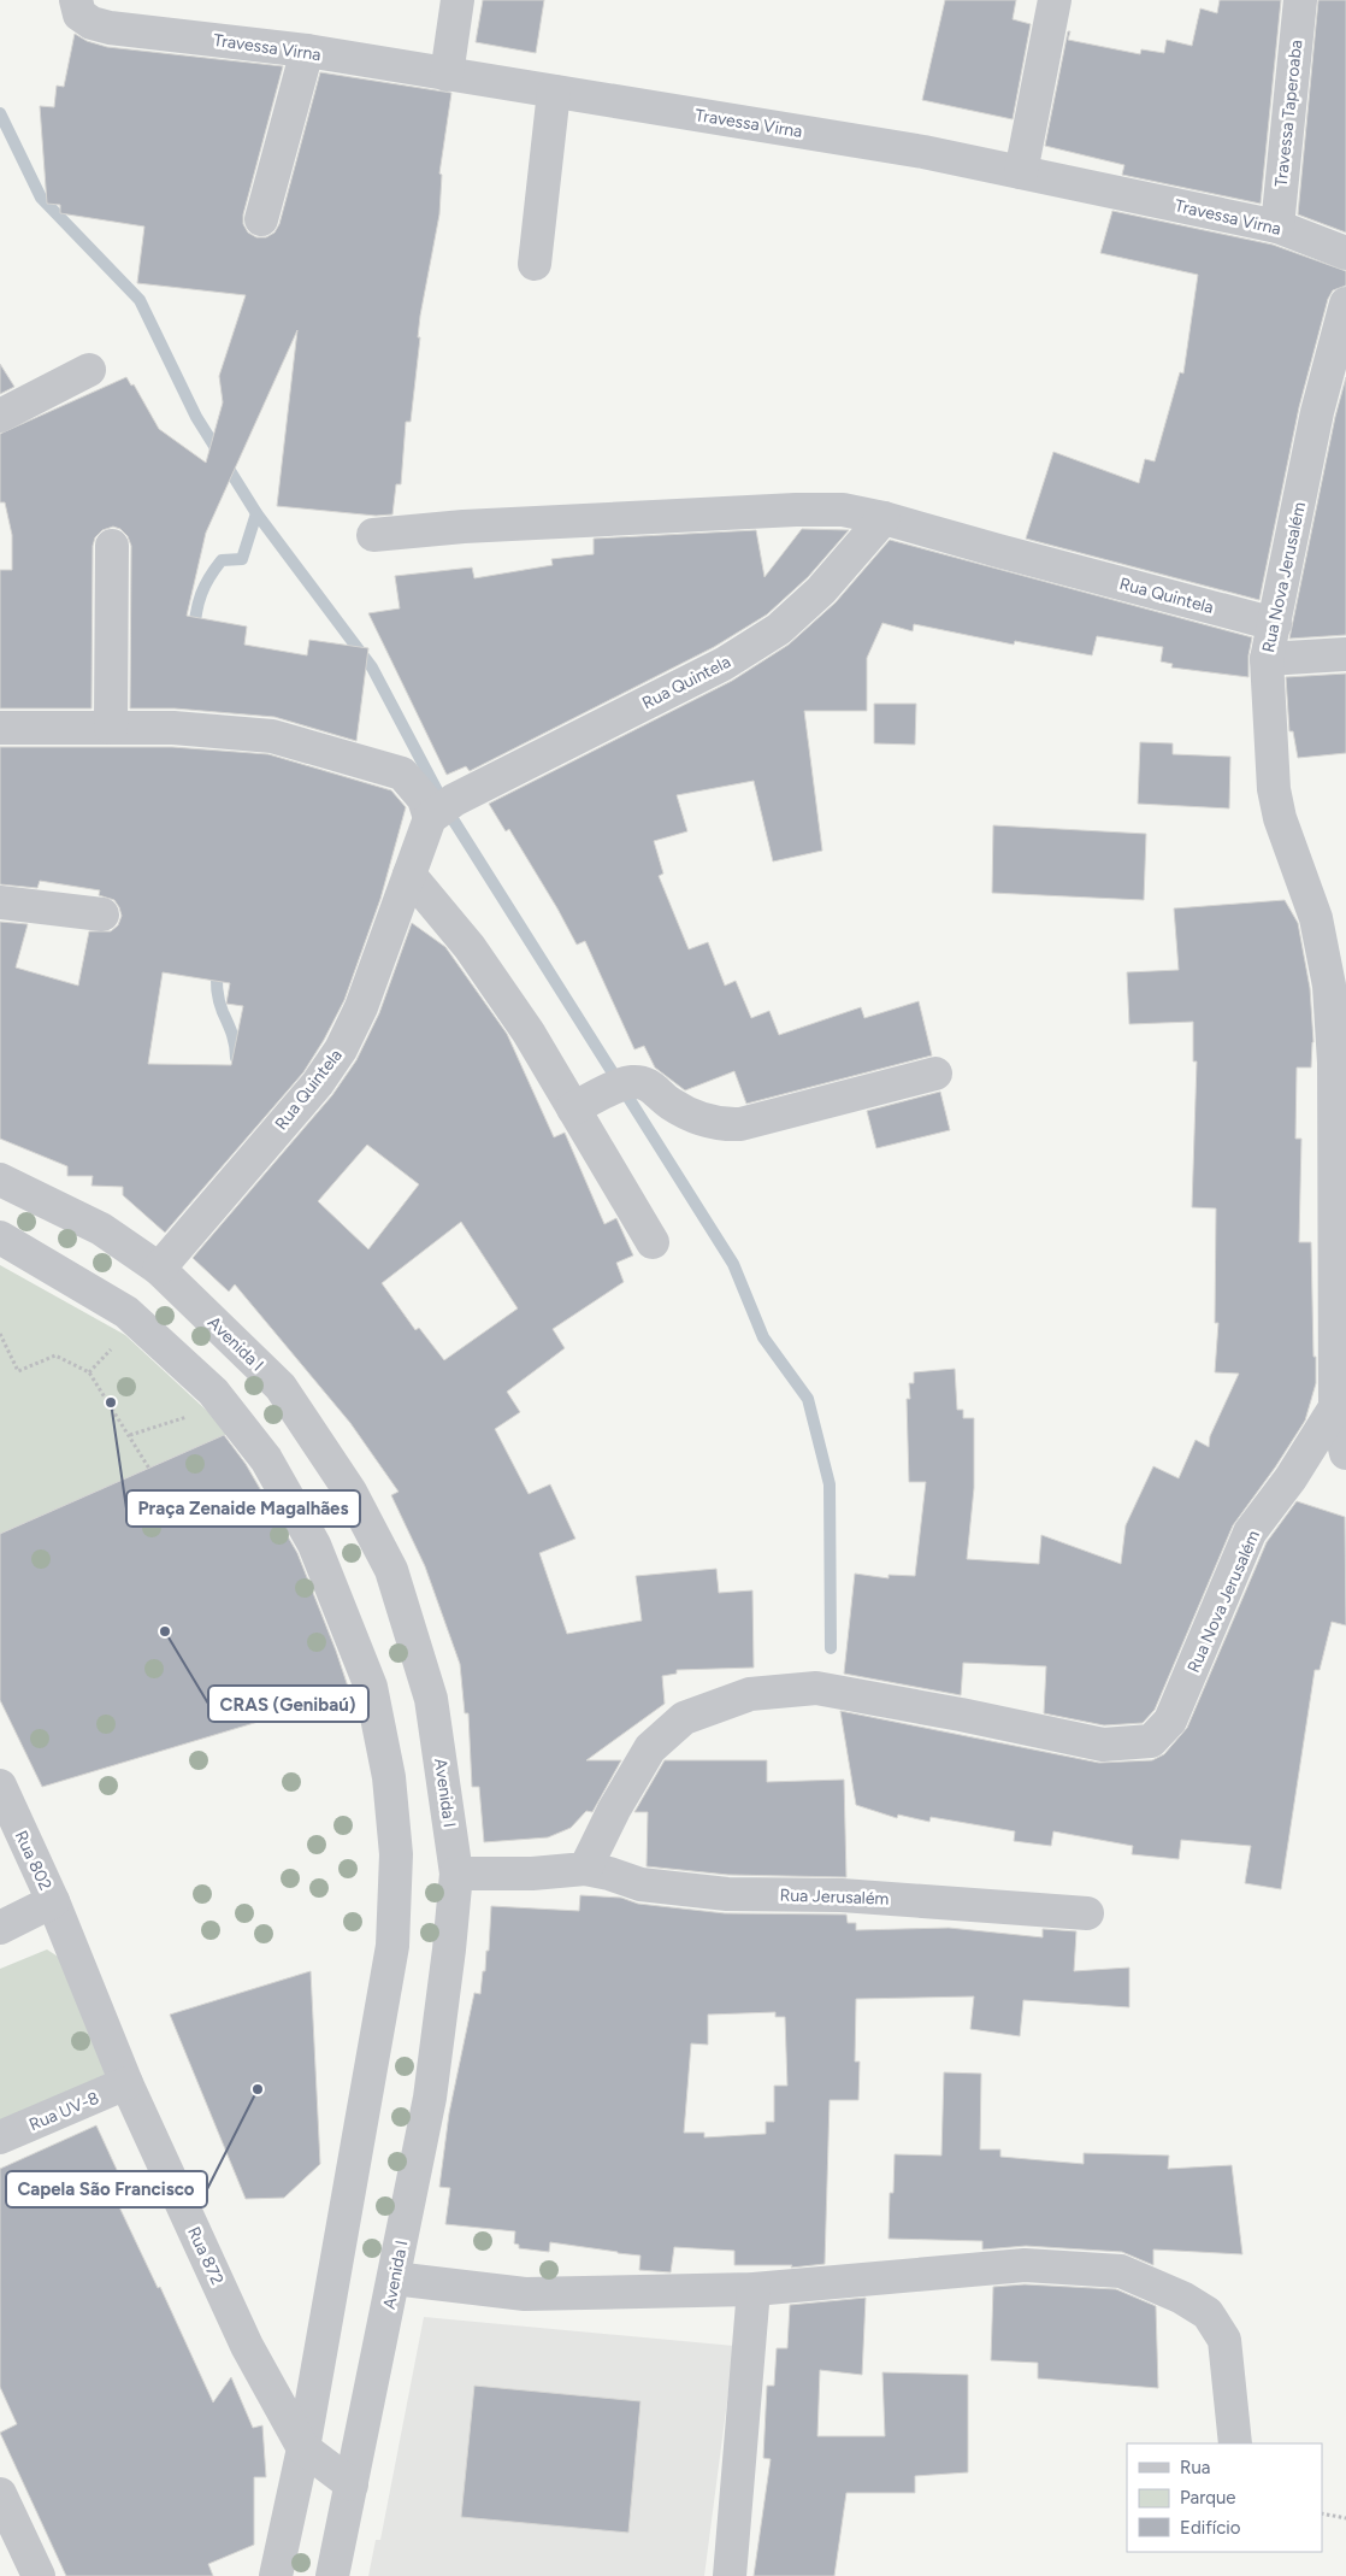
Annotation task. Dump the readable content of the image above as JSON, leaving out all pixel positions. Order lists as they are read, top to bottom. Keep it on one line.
{"streets":{"street":["Travessa Virna","Travessa Taperoaba","Rua Nova Jerusalém","Rua Quintela","Avenida I","Rua 802","Rua Jerusalém","Rua UV-8","Rua 872"]},"crossings":[["Travessa Virna","Travessa Taperoaba"],["Rua Nova Jerusalém","Rua Quintela"],["Rua Nova Jerusalém","Rua Jerusalém"],["Rua Quintela","Avenida I"],["Avenida I","Rua 872"],["Rua 802","Rua 872"],["Rua UV-8","Rua 872"]],"places":["Praça Zenaide Magalhães","CRAS (Genibaú)","Capela São Francisco"],"legend":["Rua","Parque","Edifício"]}
